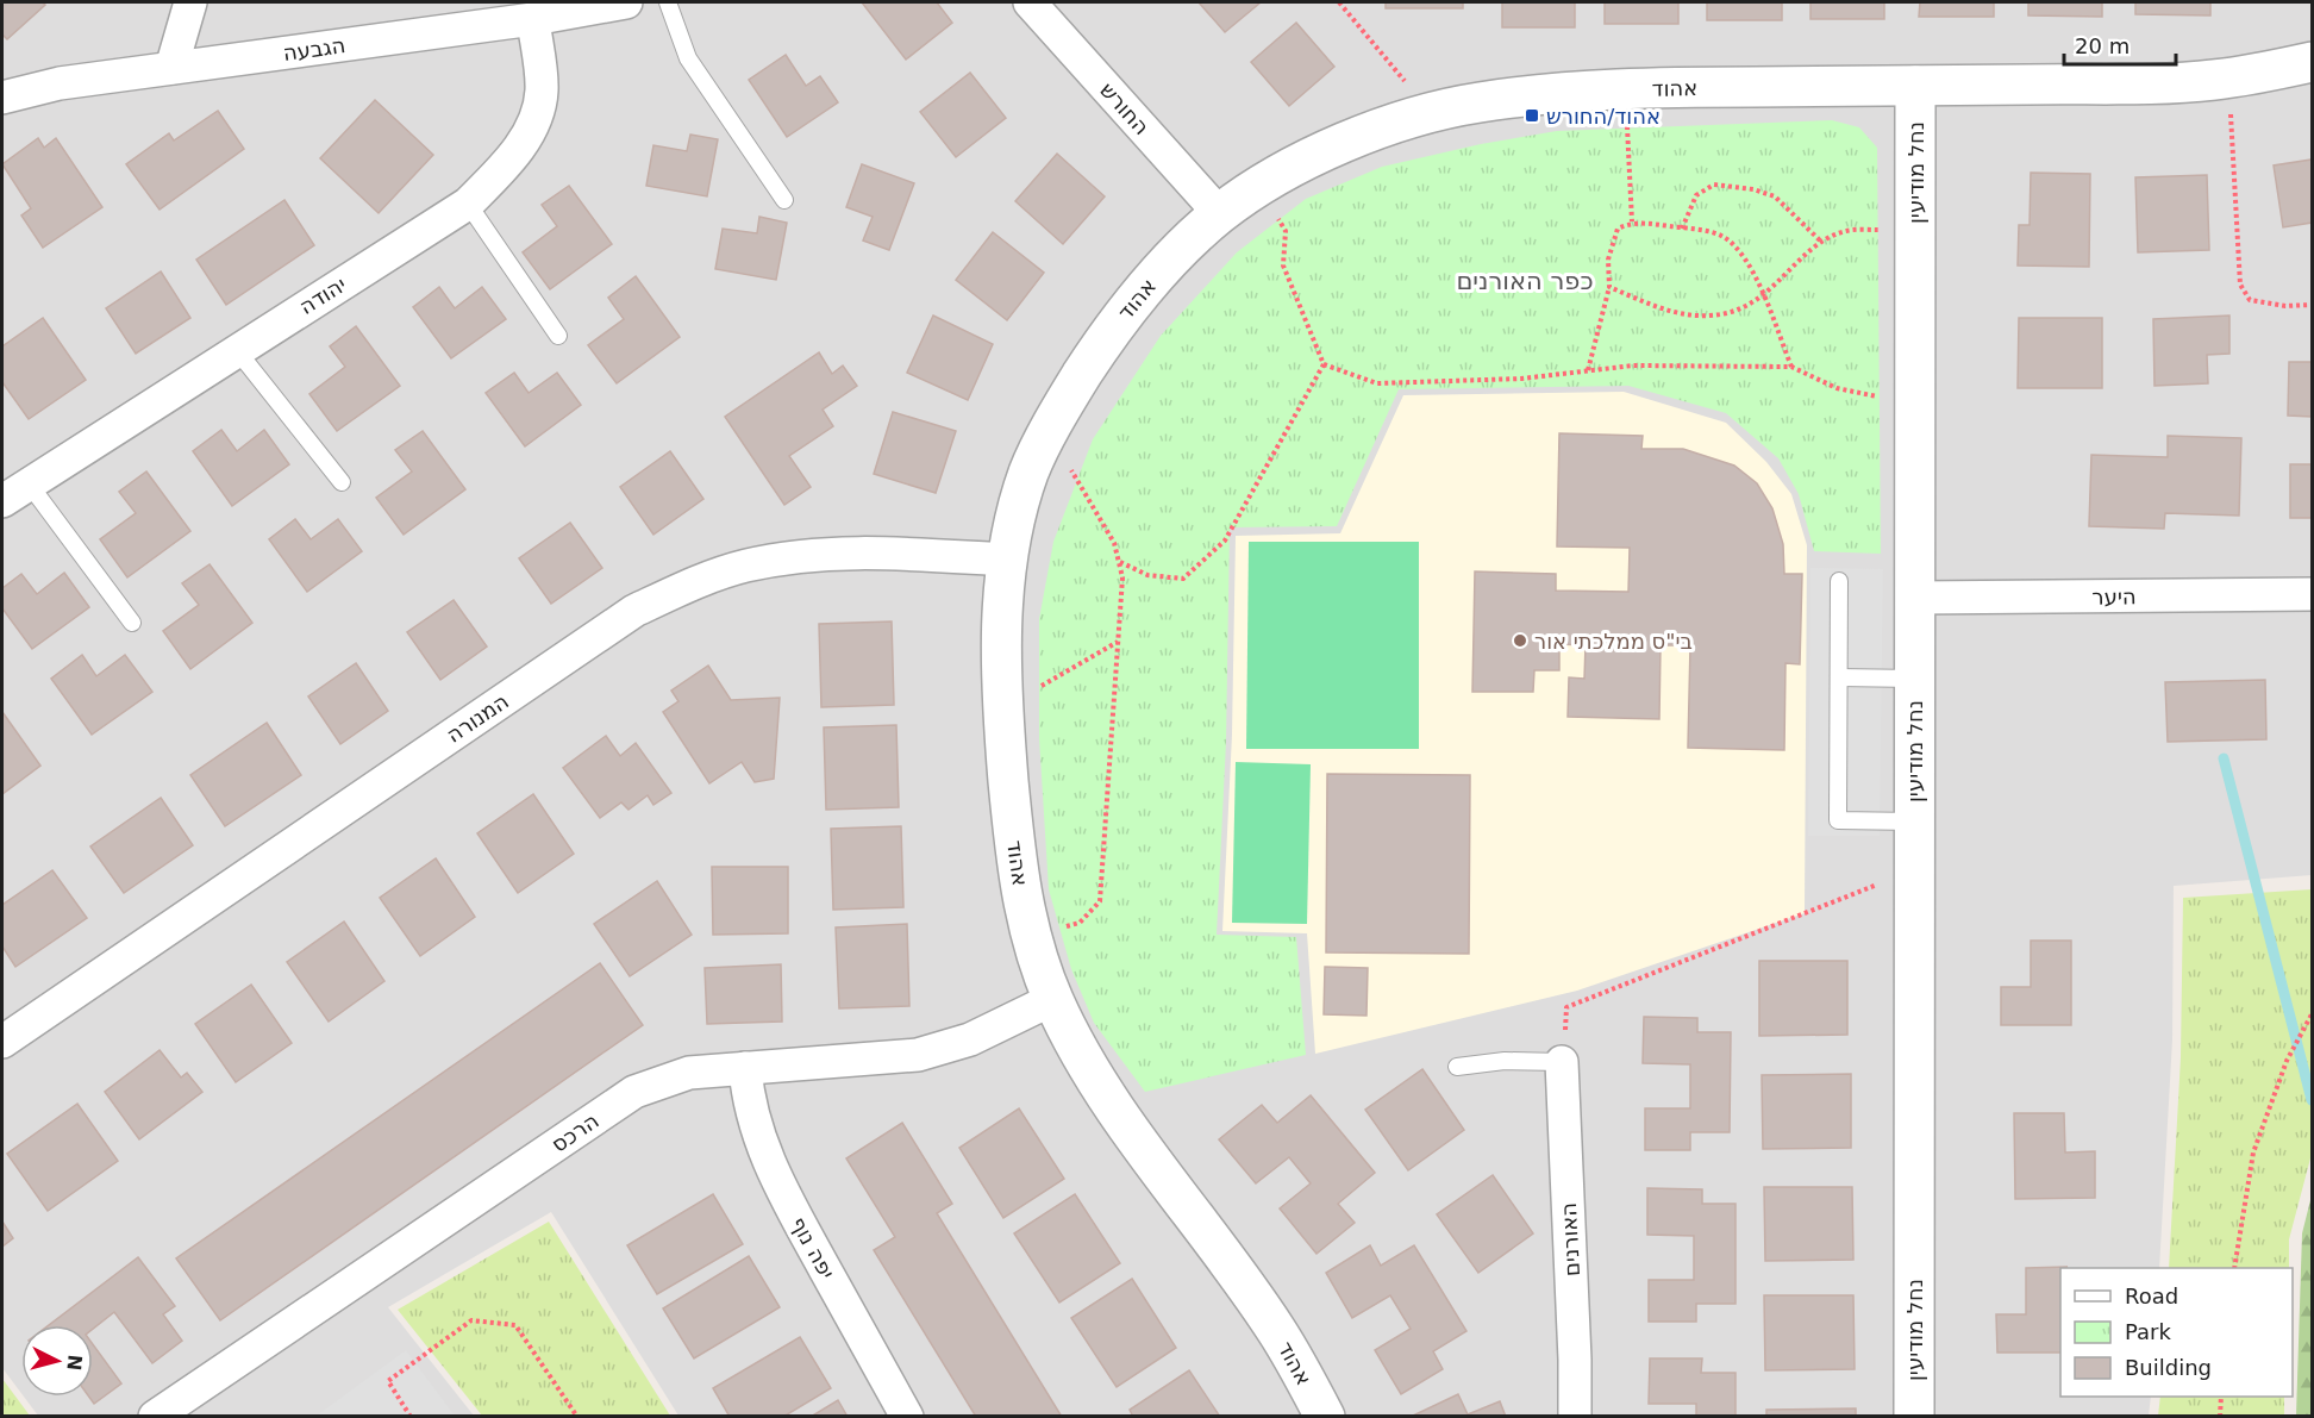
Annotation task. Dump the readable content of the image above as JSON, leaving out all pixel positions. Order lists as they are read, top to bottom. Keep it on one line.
{"streets":{"street":["הגבעה","אהוד","החורש","נחל מודיעין","יהודה","היער","המנורה","הרכס","האורנים","יפה נוף"]},"crossings":[["הגבעה","יהודה"],["אהוד","החורש"],["אהוד","נחל מודיעין"],["אהוד","המנורה"],["אהוד","הרכס"],["נחל מודיעין","היער"],["הרכס","יפה נוף"]],"districts":["כפר האורנים"],"places":{"transit":["אהוד/החורש"],"other":["בי\"ס ממלכתי אור"]},"legend":["Road","Park","Building"],"scale_bar":"20 m","north":"right"}
